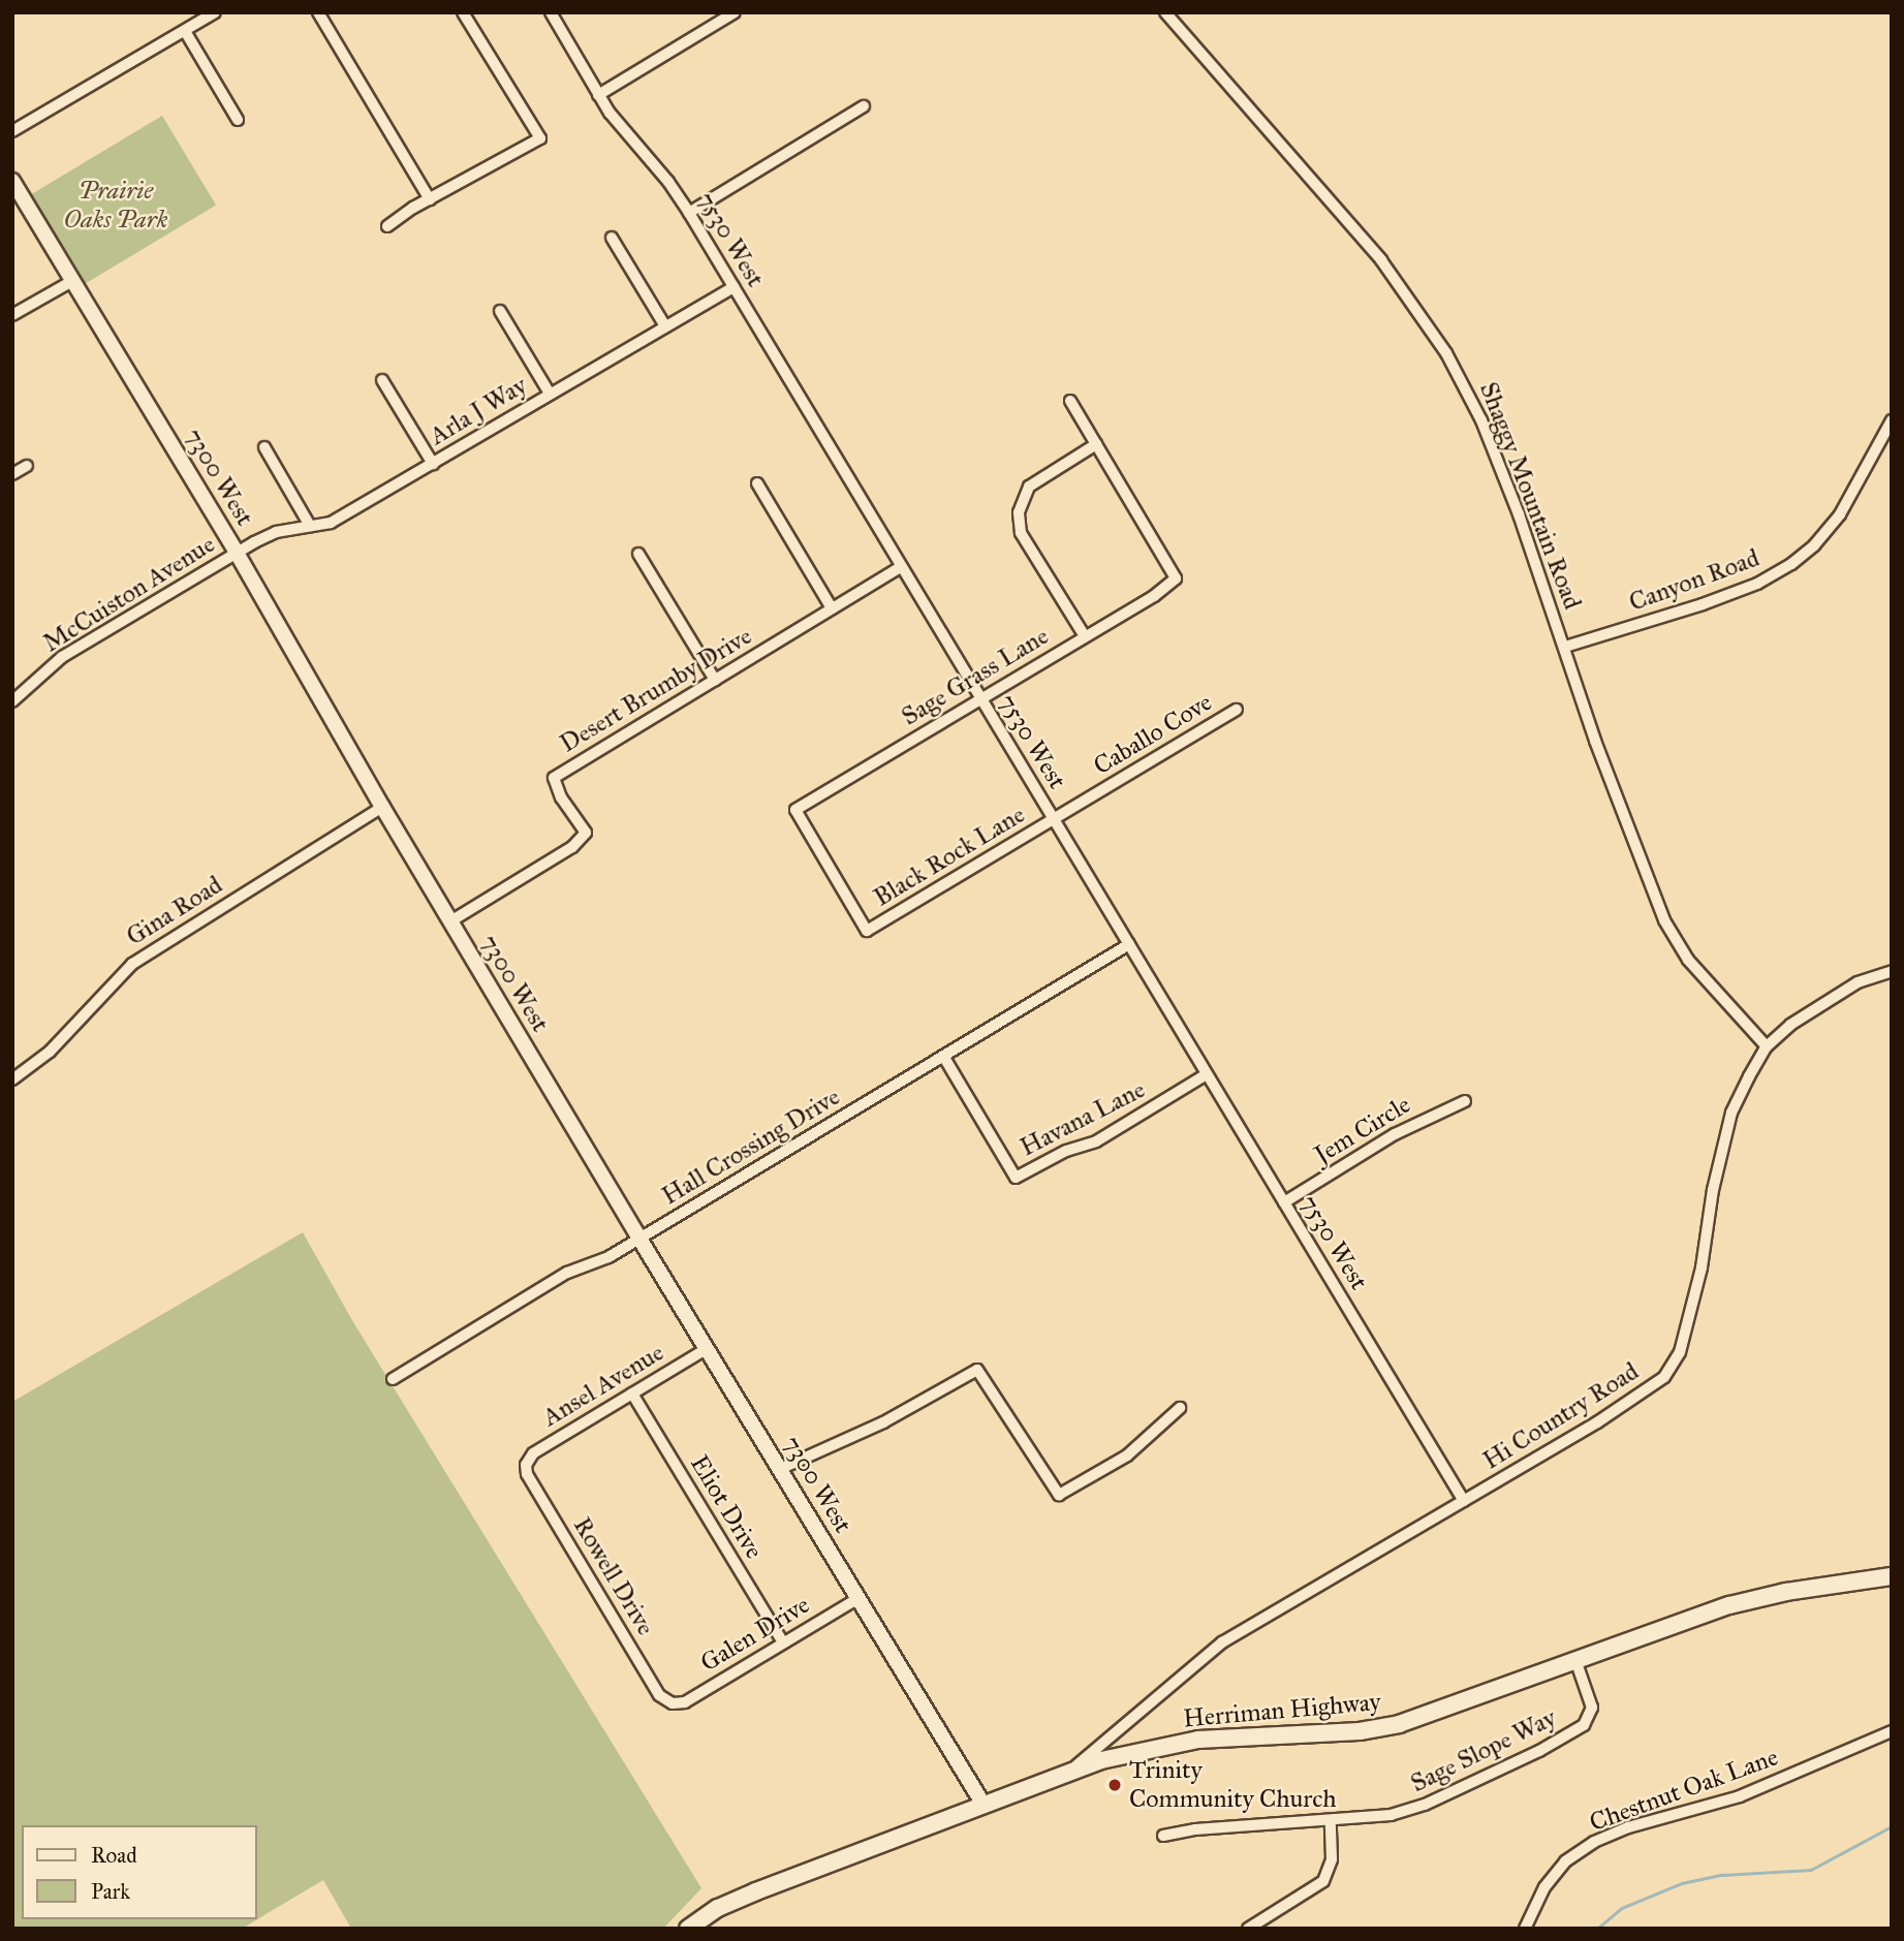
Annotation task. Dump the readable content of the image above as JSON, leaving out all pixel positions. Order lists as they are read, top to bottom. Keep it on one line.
{"streets":{"main road":["Herriman Highway"],"street":["7530 West","Arla J Way","7300 West","Shaggy Mountain Road","Canyon Road","McCuiston Avenue","Sage Grass Lane","Desert Brumby Drive","Caballo Cove","Black Rock Lane","Gina Road","Havana Lane","Jem Circle","Hall Crossing Drive","Ansel Avenue","Hi Country Road","Eliot Drive","Rowell Drive","Galen Drive","Sage Slope Way","Chestnut Oak Lane"]},"crossings":[["7530 West","Arla J Way"],["7530 West","Sage Grass Lane"],["7530 West","Desert Brumby Drive"],["7530 West","Caballo Cove"],["7530 West","Black Rock Lane"],["7530 West","Havana Lane"],["7530 West","Jem Circle"],["7530 West","Hall Crossing Drive"],["7530 West","Hi Country Road"],["Arla J Way","7300 West"],["Arla J Way","McCuiston Avenue"],["7300 West","McCuiston Avenue"],["7300 West","Desert Brumby Drive"],["7300 West","Gina Road"],["7300 West","Hall Crossing Drive"],["7300 West","Ansel Avenue"],["7300 West","Galen Drive"],["7300 West","Herriman Highway"],["Shaggy Mountain Road","Canyon Road"],["Shaggy Mountain Road","Hi Country Road"],["Sage Grass Lane","Black Rock Lane"],["Caballo Cove","Black Rock Lane"],["Havana Lane","Hall Crossing Drive"],["Ansel Avenue","Eliot Drive"],["Ansel Avenue","Rowell Drive"],["Hi Country Road","Herriman Highway"],["Eliot Drive","Galen Drive"],["Rowell Drive","Galen Drive"],["Herriman Highway","Sage Slope Way"]],"parks":["Prairie Oaks Park"],"places":["Trinity Community Church"],"legend":["Road","Park"]}
